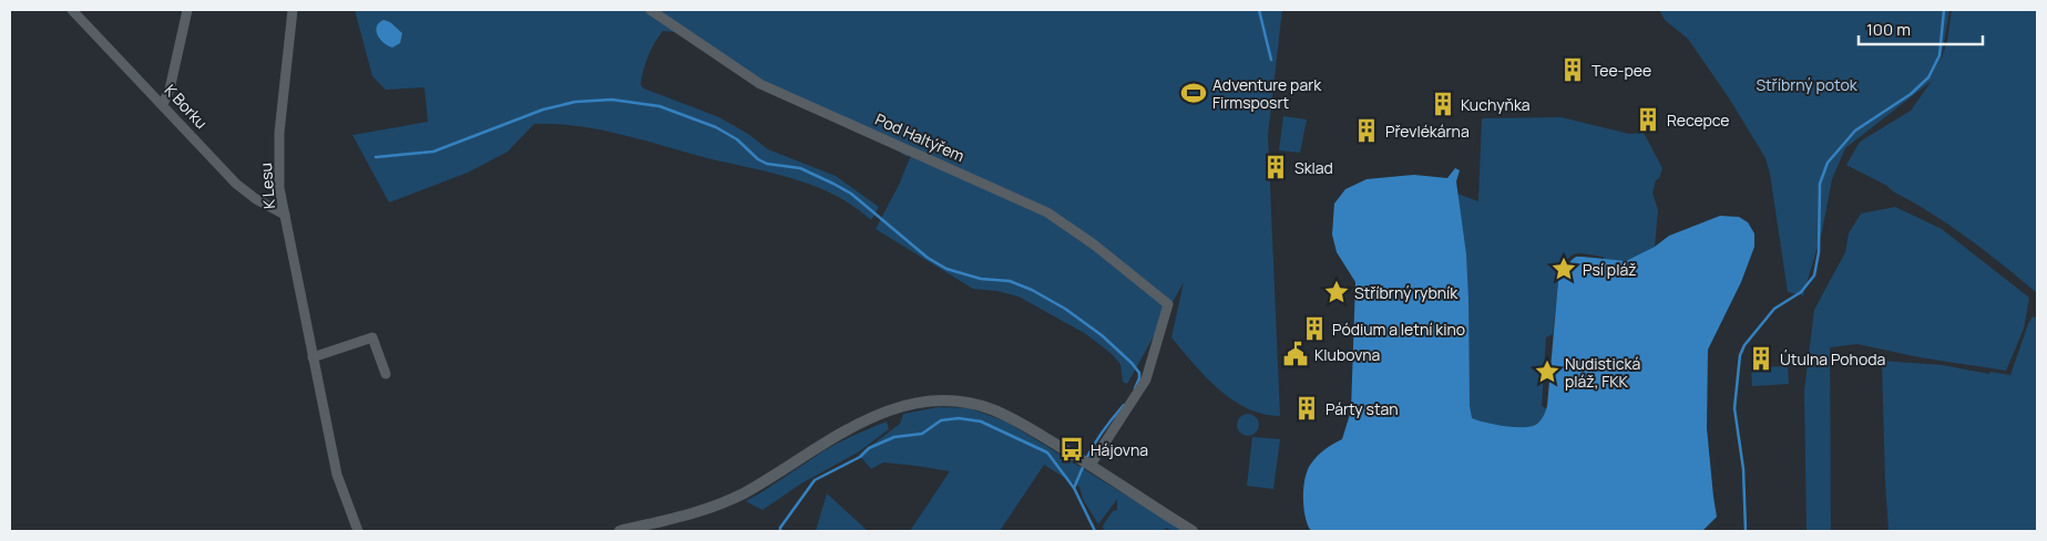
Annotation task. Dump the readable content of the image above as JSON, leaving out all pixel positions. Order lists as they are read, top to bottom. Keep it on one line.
{"streets":{"street":["K Borku","Pod Haltýřem","K Lesu"]},"crossings":[["K Borku","K Lesu"]],"parks":["Stříbrný potok"],"places":{"building":["Tee-pee","Kuchyňka","Recepce","Převlékárna","Sklad","Pódium a letní kino","Útulna Pohoda","Párty stan"],"sports":["Adventure park Firmsposrt"],"place":["Psí pláž","Stříbrný rybník","Nudistická pláž, FKK"],"public building":["Klubovna"],"bus stop":["Hájovna"]},"scale_bar":"100 m"}
